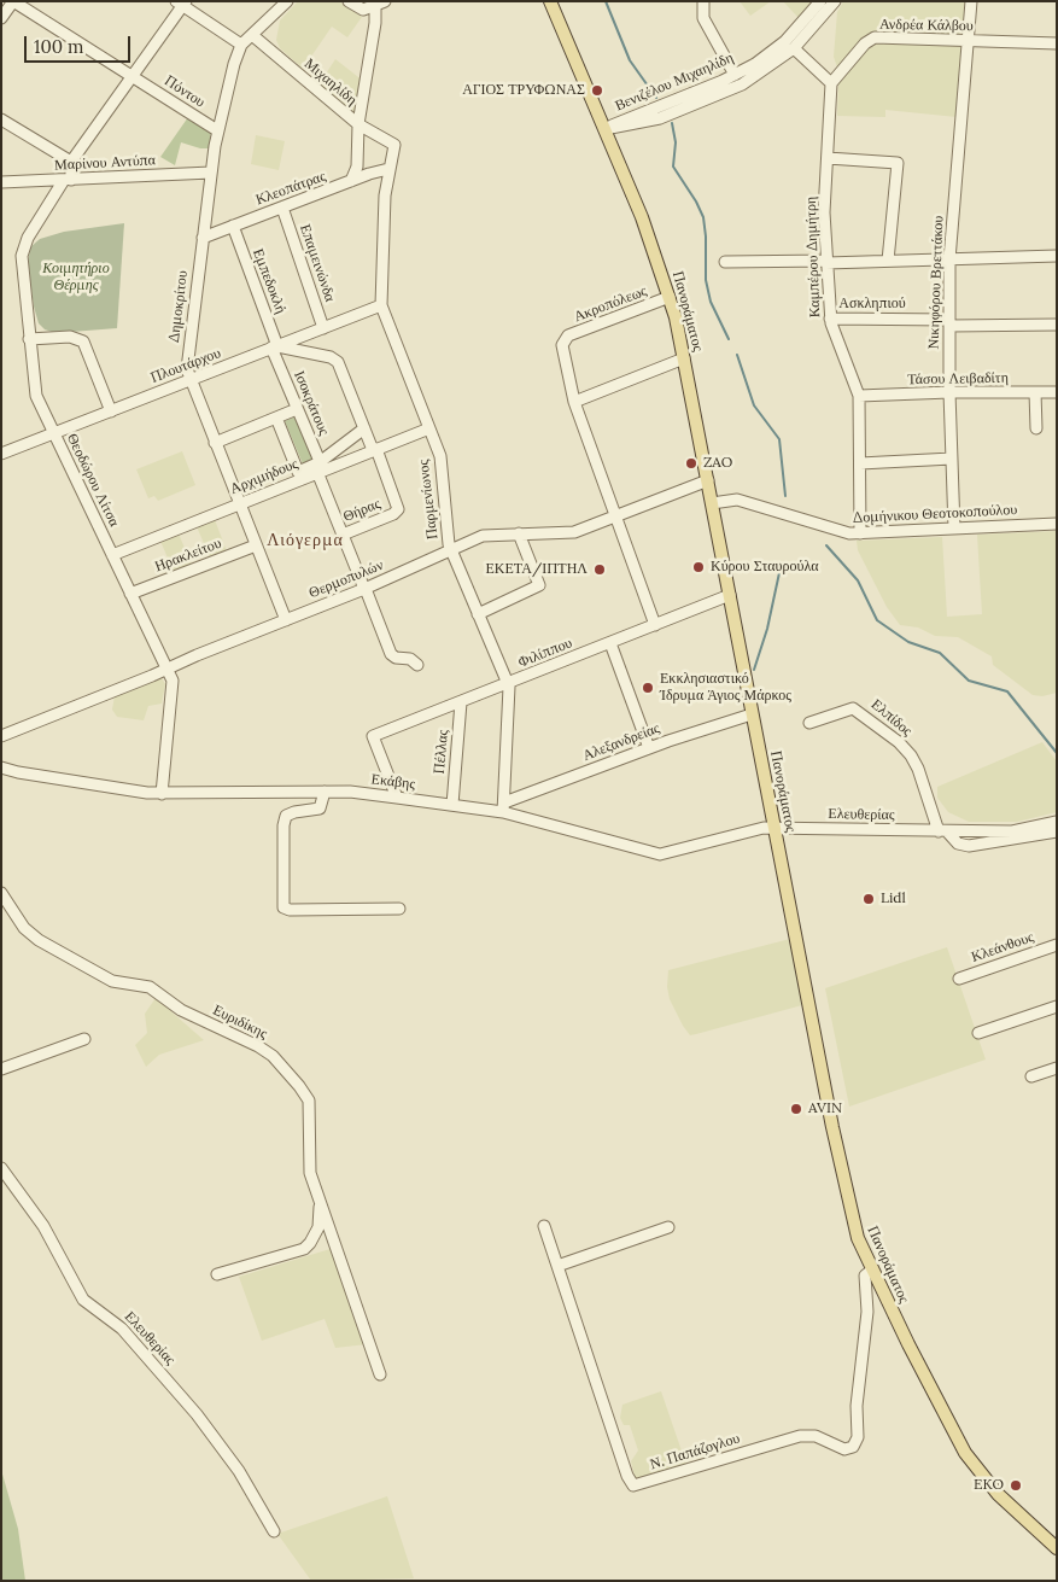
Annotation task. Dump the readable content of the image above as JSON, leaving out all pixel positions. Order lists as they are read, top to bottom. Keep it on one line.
{"streets":{"main road":["Πανοράματος"],"street":["Ανδρέα Κάλβου","Μιχαηλίδη","Βενιζέλου Μιχαηλίδη","Πόντου","Μαρίνου Αντύπα","Κλεοπάτρας","Καμπέρου Δημήτρη","Επαμεινώνδα","Εμπεδοκλή","Νικηφόρου Βρεττάκου","Ακροπόλεως","Ασκληπιού","Δημοκρίτου","Πλουτάρχου","Τάσου Λειβαδίτη","Ισοκράτους","Αρχιμήδους","Θεοδώρου Λίτσα","Παρμενίωνος","Θήρας","Δομήνικου Θεοτοκοπούλου","Ηρακλείτου","Θερμοπυλών","Φιλίππου","Ελπίδος","Αλεξανδρείας","Πέλλας","Εκάβης","Ελευθερίας","Κλεάνθους","Ευριδίκης","Ν. Παπάζογλου"]},"crossings":[["Ανδρέα Κάλβου","Καμπέρου Δημήτρη"],["Ανδρέα Κάλβου","Νικηφόρου Βρεττάκου"],["Μιχαηλίδη","Δημοκρίτου"],["Μιχαηλίδη","Παρμενίωνος"],["Βενιζέλου Μιχαηλίδη","Πανοράματος"],["Πόντου","Δημοκρίτου"],["Μαρίνου Αντύπα","Δημοκρίτου"],["Μαρίνου Αντύπα","Θεοδώρου Λίτσα"],["Κλεοπάτρας","Επαμεινώνδα"],["Κλεοπάτρας","Εμπεδοκλή"],["Κλεοπάτρας","Δημοκρίτου"],["Κλεοπάτρας","Παρμενίωνος"],["Καμπέρου Δημήτρη","Ασκληπιού"],["Καμπέρου Δημήτρη","Τάσου Λειβαδίτη"],["Καμπέρου Δημήτρη","Δομήνικου Θεοτοκοπούλου"],["Επαμεινώνδα","Πλουτάρχου"],["Εμπεδοκλή","Πλουτάρχου"],["Εμπεδοκλή","Ισοκράτους"],["Νικηφόρου Βρεττάκου","Ασκληπιού"],["Νικηφόρου Βρεττάκου","Τάσου Λειβαδίτη"],["Νικηφόρου Βρεττάκου","Δομήνικου Θεοτοκοπούλου"],["Ακροπόλεως","Πανοράματος"],["Δημοκρίτου","Πλουτάρχου"],["Δημοκρίτου","Αρχιμήδους"],["Δημοκρίτου","Ηρακλείτου"],["Δημοκρίτου","Θερμοπυλών"],["Πανοράματος","Δομήνικου Θεοτοκοπούλου"],["Πανοράματος","Θερμοπυλών"],["Πανοράματος","Φιλίππου"],["Πανοράματος","Αλεξανδρείας"],["Πανοράματος","Εκάβης"],["Πανοράματος","Ελευθερίας"],["Πανοράματος","Ν. Παπάζογλου"],["Πλουτάρχου","Ισοκράτους"],["Πλουτάρχου","Θεοδώρου Λίτσα"],["Πλουτάρχου","Παρμενίωνος"],["Ισοκράτους","Αρχιμήδους"],["Ισοκράτους","Θήρας"],["Ισοκράτους","Θερμοπυλών"],["Αρχιμήδους","Θεοδώρου Λίτσα"],["Αρχιμήδους","Παρμενίωνος"],["Αρχιμήδους","Θήρας"],["Θεοδώρου Λίτσα","Ηρακλείτου"],["Θεοδώρου Λίτσα","Θερμοπυλών"],["Θεοδώρου Λίτσα","Εκάβης"],["Παρμενίωνος","Θερμοπυλών"],["Παρμενίωνος","Φιλίππου"],["Παρμενίωνος","Αλεξανδρείας"],["Παρμενίωνος","Εκάβης"],["Φιλίππου","Πέλλας"],["Φιλίππου","Εκάβης"],["Ελπίδος","Ελευθερίας"],["Αλεξανδρείας","Εκάβης"],["Πέλλας","Εκάβης"],["Εκάβης","Ελευθερίας"]],"districts":["Λιόγερμα"],"parks":["Κοιμητήριο Θέρμης"],"places":["ΑΓΙΟΣ ΤΡΥΦΩΝΑΣ","ZAO","Κύρου Σταυρούλα","ΕΚΕΤΑ/ΙΠΤΗΛ","Εκκλησιαστικό Ίδρυμα Άγιος Μάρκος","Lidl","AVIN","EKO"],"scale_bar":"100 m"}
